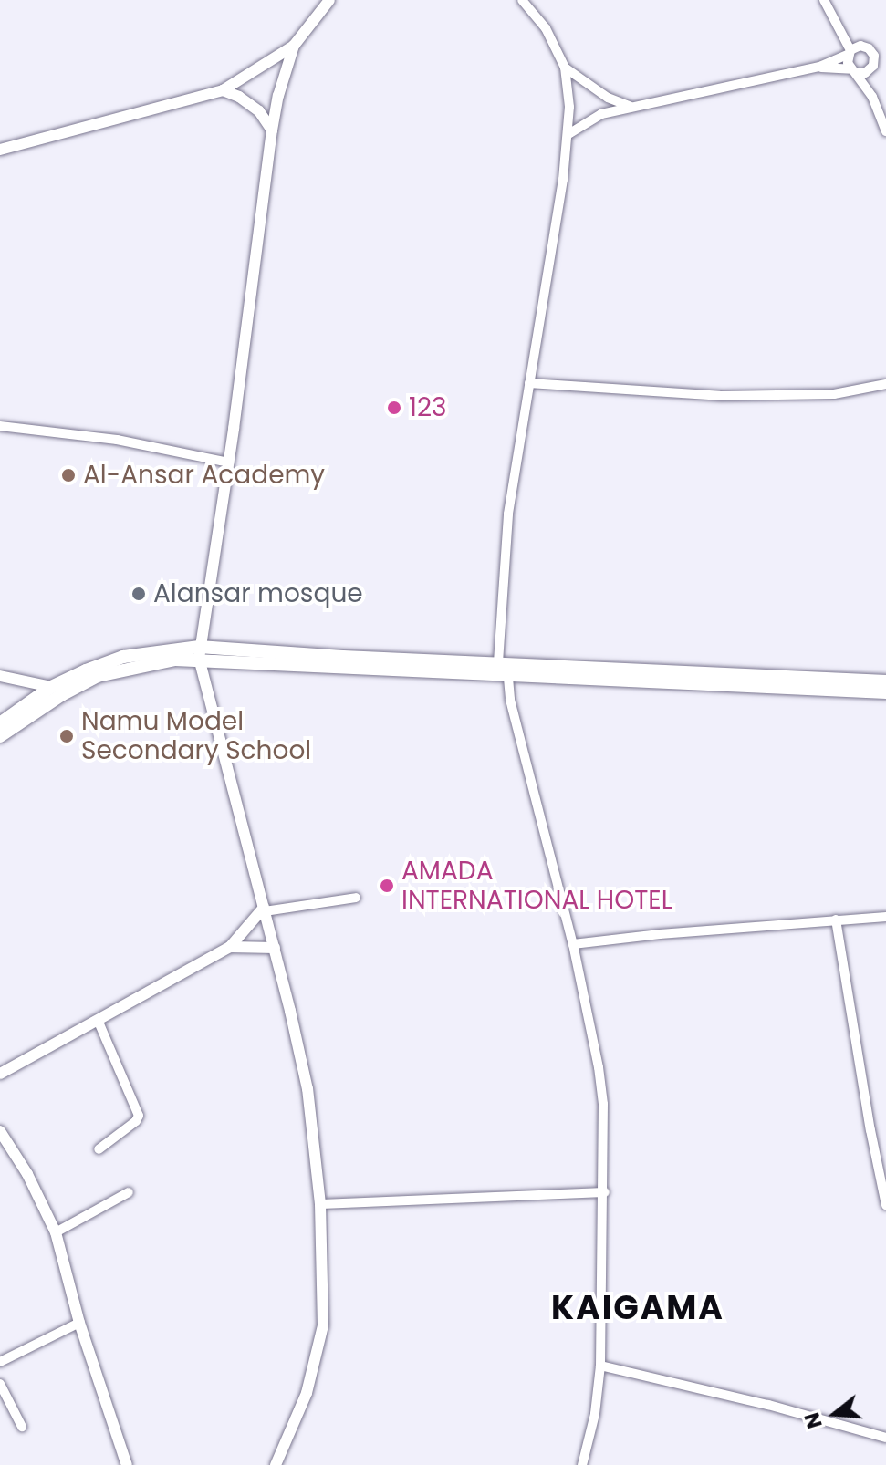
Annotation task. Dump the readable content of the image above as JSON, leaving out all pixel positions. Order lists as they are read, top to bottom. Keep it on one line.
{"districts":["KAIGAMA"],"places":["123","Al-Ansar Academy","Alansar mosque","Namu Model Secondary School","AMADA INTERNATIONAL HOTEL"],"north":"left"}
